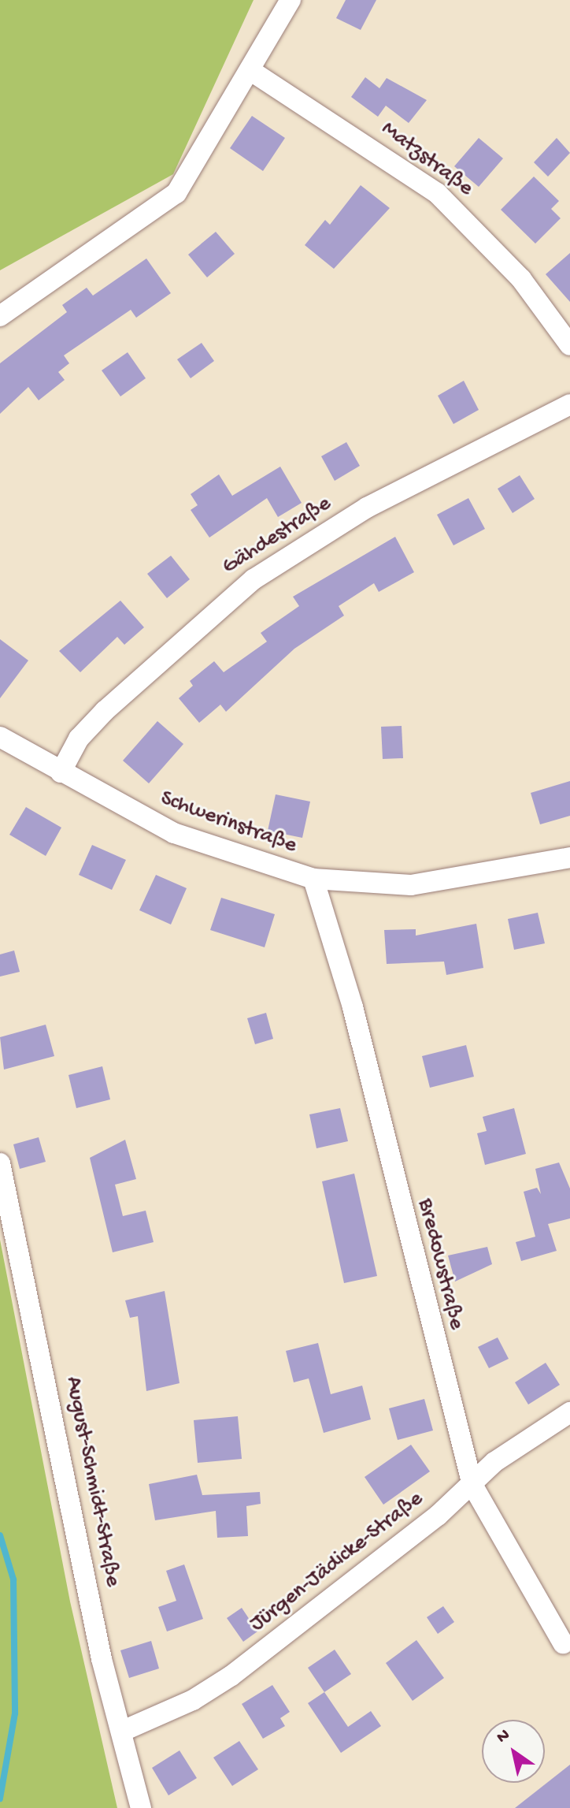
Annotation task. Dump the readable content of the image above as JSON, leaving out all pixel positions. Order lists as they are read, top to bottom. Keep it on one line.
{"streets":{"street":["Matzstraße","Gähdestraße","Schwerinstraße","Bredowstraße","August-Schmidt-Straße","Jürgen-Jädicke-Straße"]},"crossings":[["Gähdestraße","Schwerinstraße"],["Schwerinstraße","Bredowstraße"],["Bredowstraße","Jürgen-Jädicke-Straße"],["August-Schmidt-Straße","Jürgen-Jädicke-Straße"]],"north":"top left"}
